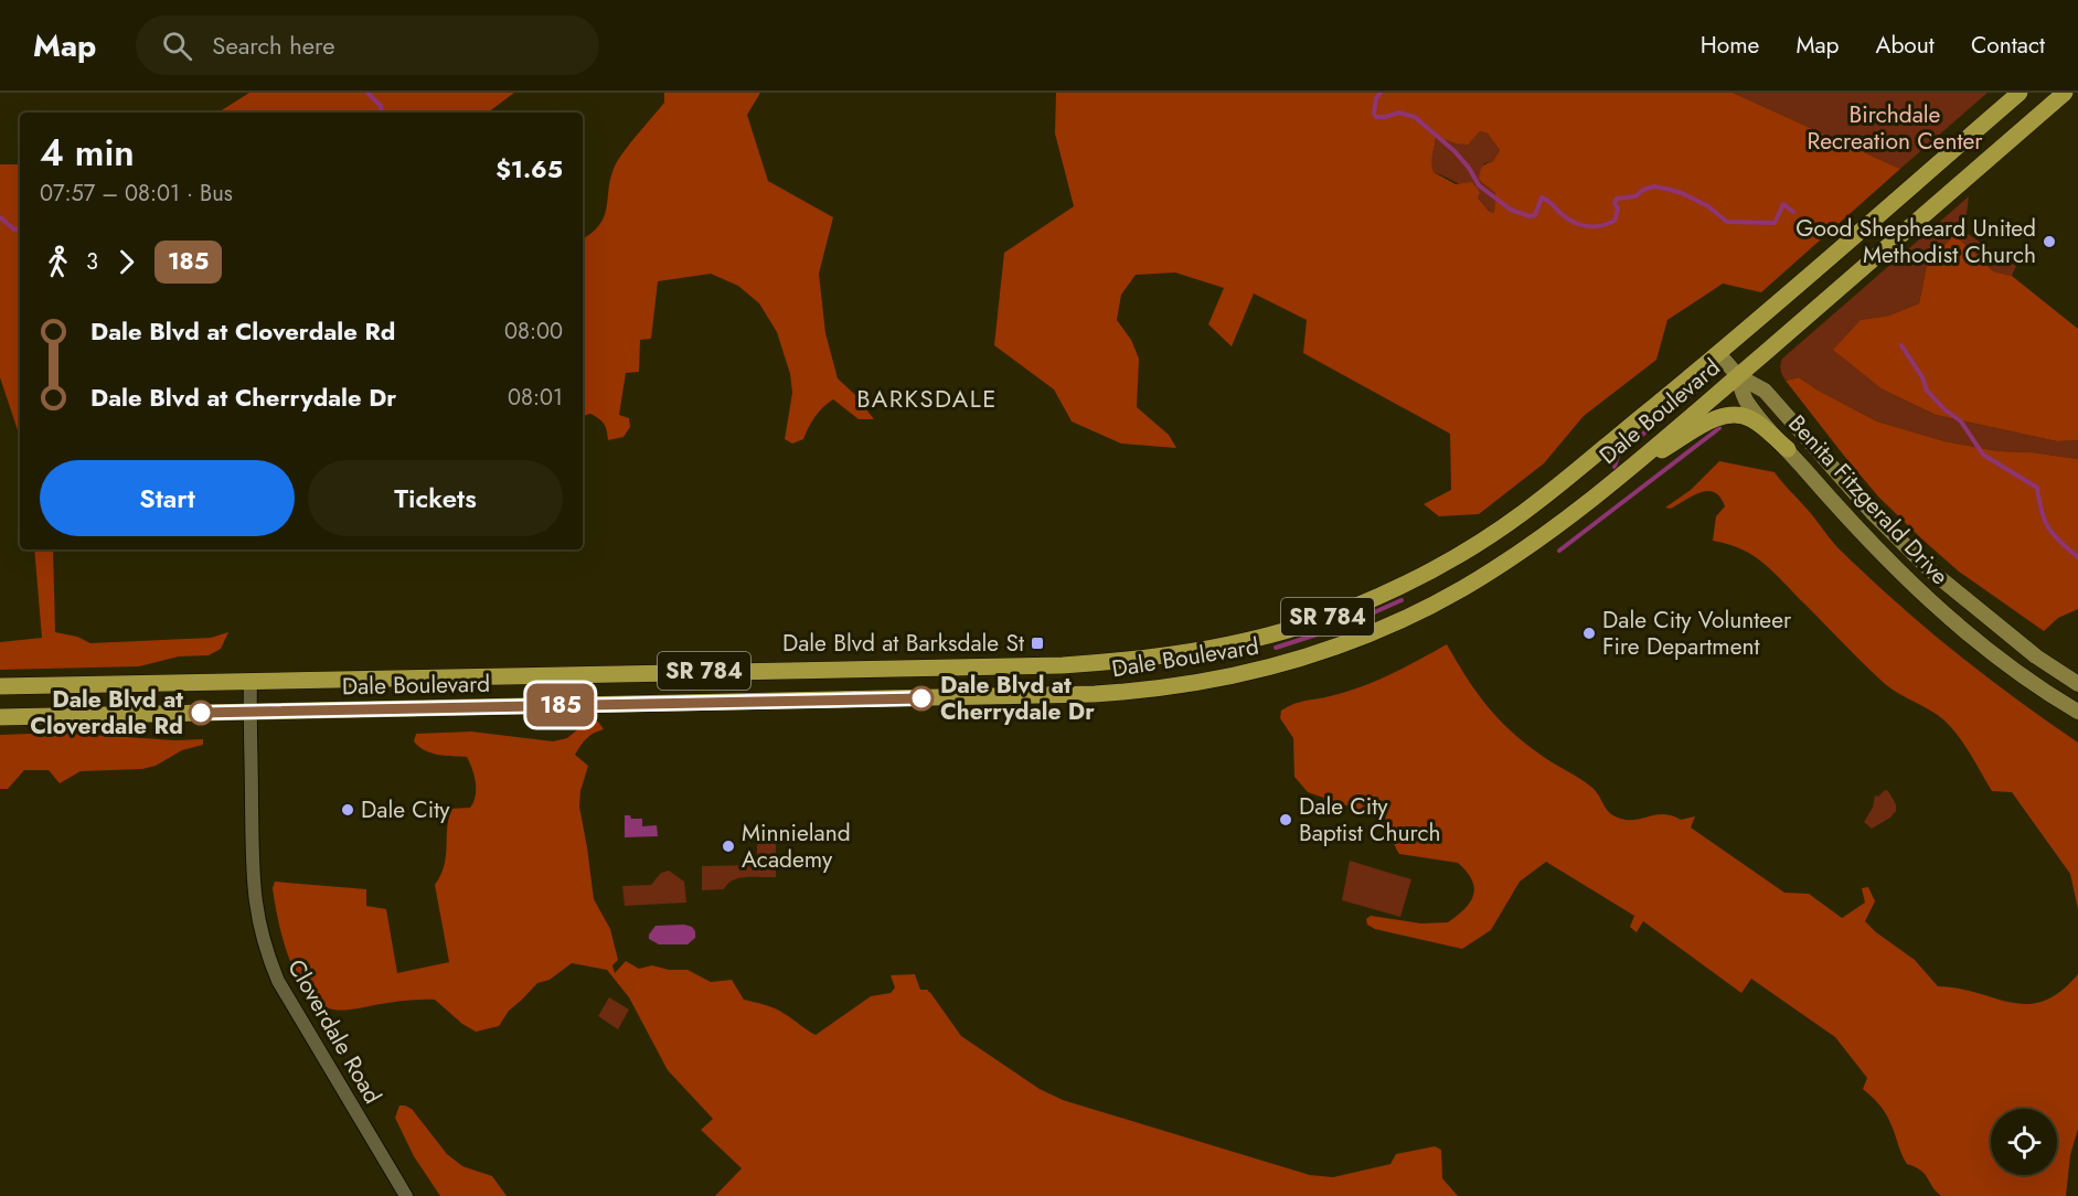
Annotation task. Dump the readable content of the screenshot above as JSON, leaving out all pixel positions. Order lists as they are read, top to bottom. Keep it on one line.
{"streets":{"main road":["Dale Boulevard","Benita Fitzgerald Drive","SR 784"],"street":["Cloverdale Road"]},"crossings":[["Dale Boulevard","Benita Fitzgerald Drive"],["Dale Boulevard","Cloverdale Road"]],"districts":["BARKSDALE"],"parks":["Birchdale Recreation Center"],"places":{"other":["Good Shepheard United Methodist Church","Dale City Volunteer Fire Department","Dale Blvd at Cherrydale Dr","Dale Blvd at Cloverdale Rd","Dale City","Dale City Baptist Church","Minnieland Academy"],"transit":["Dale Blvd at Barksdale St"]},"lines":["bus line 185"],"page":{"header":"Map","search":"Search here","nav":["Home","Map","About","Contact"],"on_map":"185","heading":["4 min","07:57 – 08:01 · Bus","$1.65"],"legs":["3","185"],"list":[{"name":"Dale Blvd at Cloverdale Rd","value":"08:00"},{"name":"Dale Blvd at Cherrydale Dr","value":"08:01"}],"buttons":["Start","Tickets"]}}
